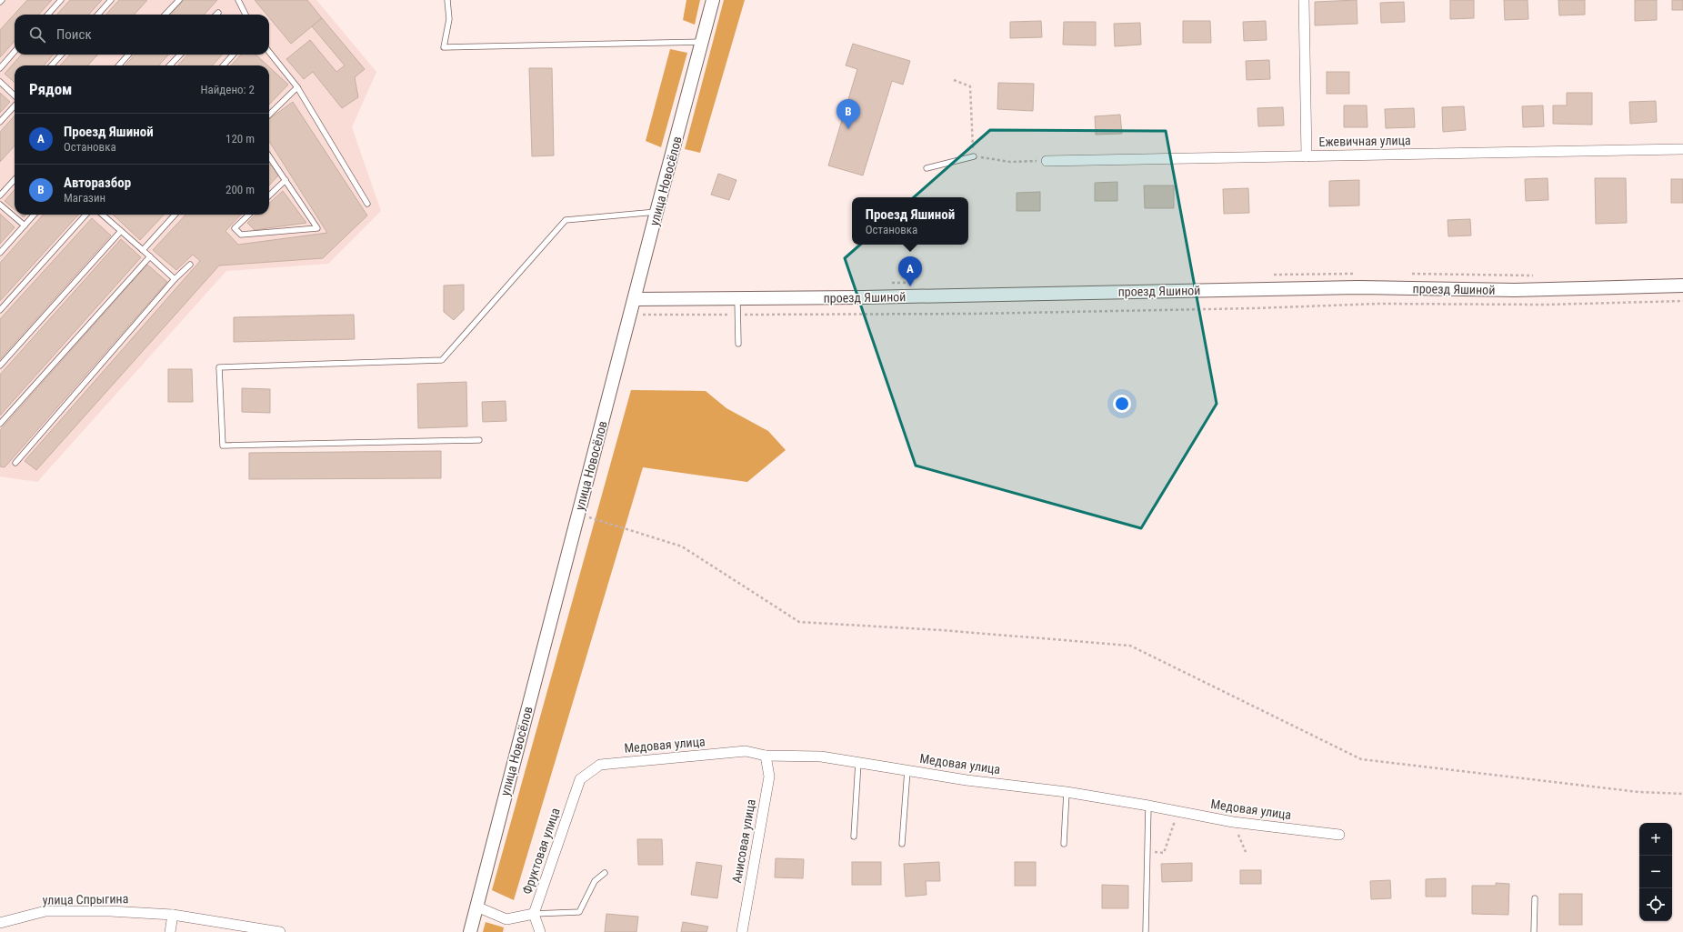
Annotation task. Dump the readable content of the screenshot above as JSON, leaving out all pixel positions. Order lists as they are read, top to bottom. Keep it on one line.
{"streets":{"street":["Ежевичная улица","улица Новосёлов","проезд Яшиной","Медовая улица","Анисовая улица","Фруктовая улица","улица Спрыгина"]},"crossings":[["улица Новосёлов","проезд Яшиной"],["Медовая улица","Анисовая улица"],["Медовая улица","Фруктовая улица"]],"page":{"search":"Поиск","heading":["Рядом","Найдено: 2"],"pins":["B","A"],"list":[{"mark":"A","name":"Проезд Яшиной","note":"Остановка","value":"120 m"},{"mark":"B","name":"Авторазбор","note":"Магазин","value":"200 m"}],"popup":["Проезд Яшиной","Остановка"],"map_buttons":["+","−"]}}
